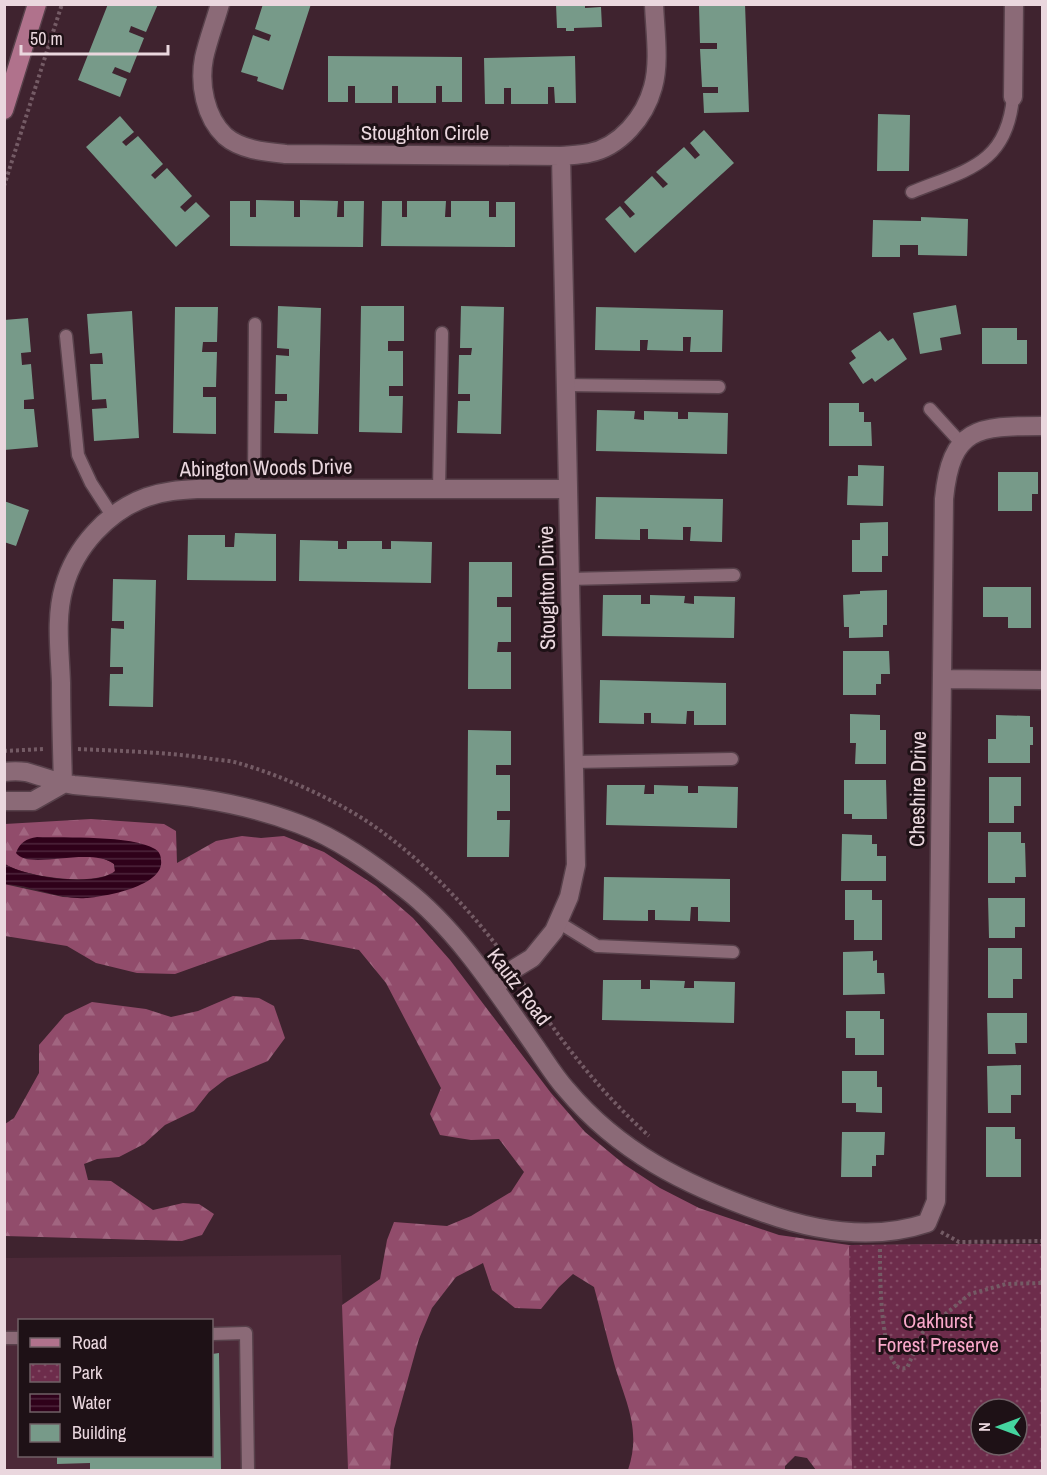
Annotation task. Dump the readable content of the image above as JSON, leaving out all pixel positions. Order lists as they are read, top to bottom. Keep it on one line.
{"streets":{"street":["Stoughton Circle","Abington Woods Drive","Stoughton Drive","Cheshire Drive","Kautz Road"]},"crossings":[["Stoughton Circle","Stoughton Drive"],["Abington Woods Drive","Stoughton Drive"],["Abington Woods Drive","Kautz Road"],["Stoughton Drive","Kautz Road"],["Cheshire Drive","Kautz Road"]],"parks":["Oakhurst Forest Preserve"],"legend":["Road","Park","Water","Building"],"scale_bar":"50 m","north":"left"}
